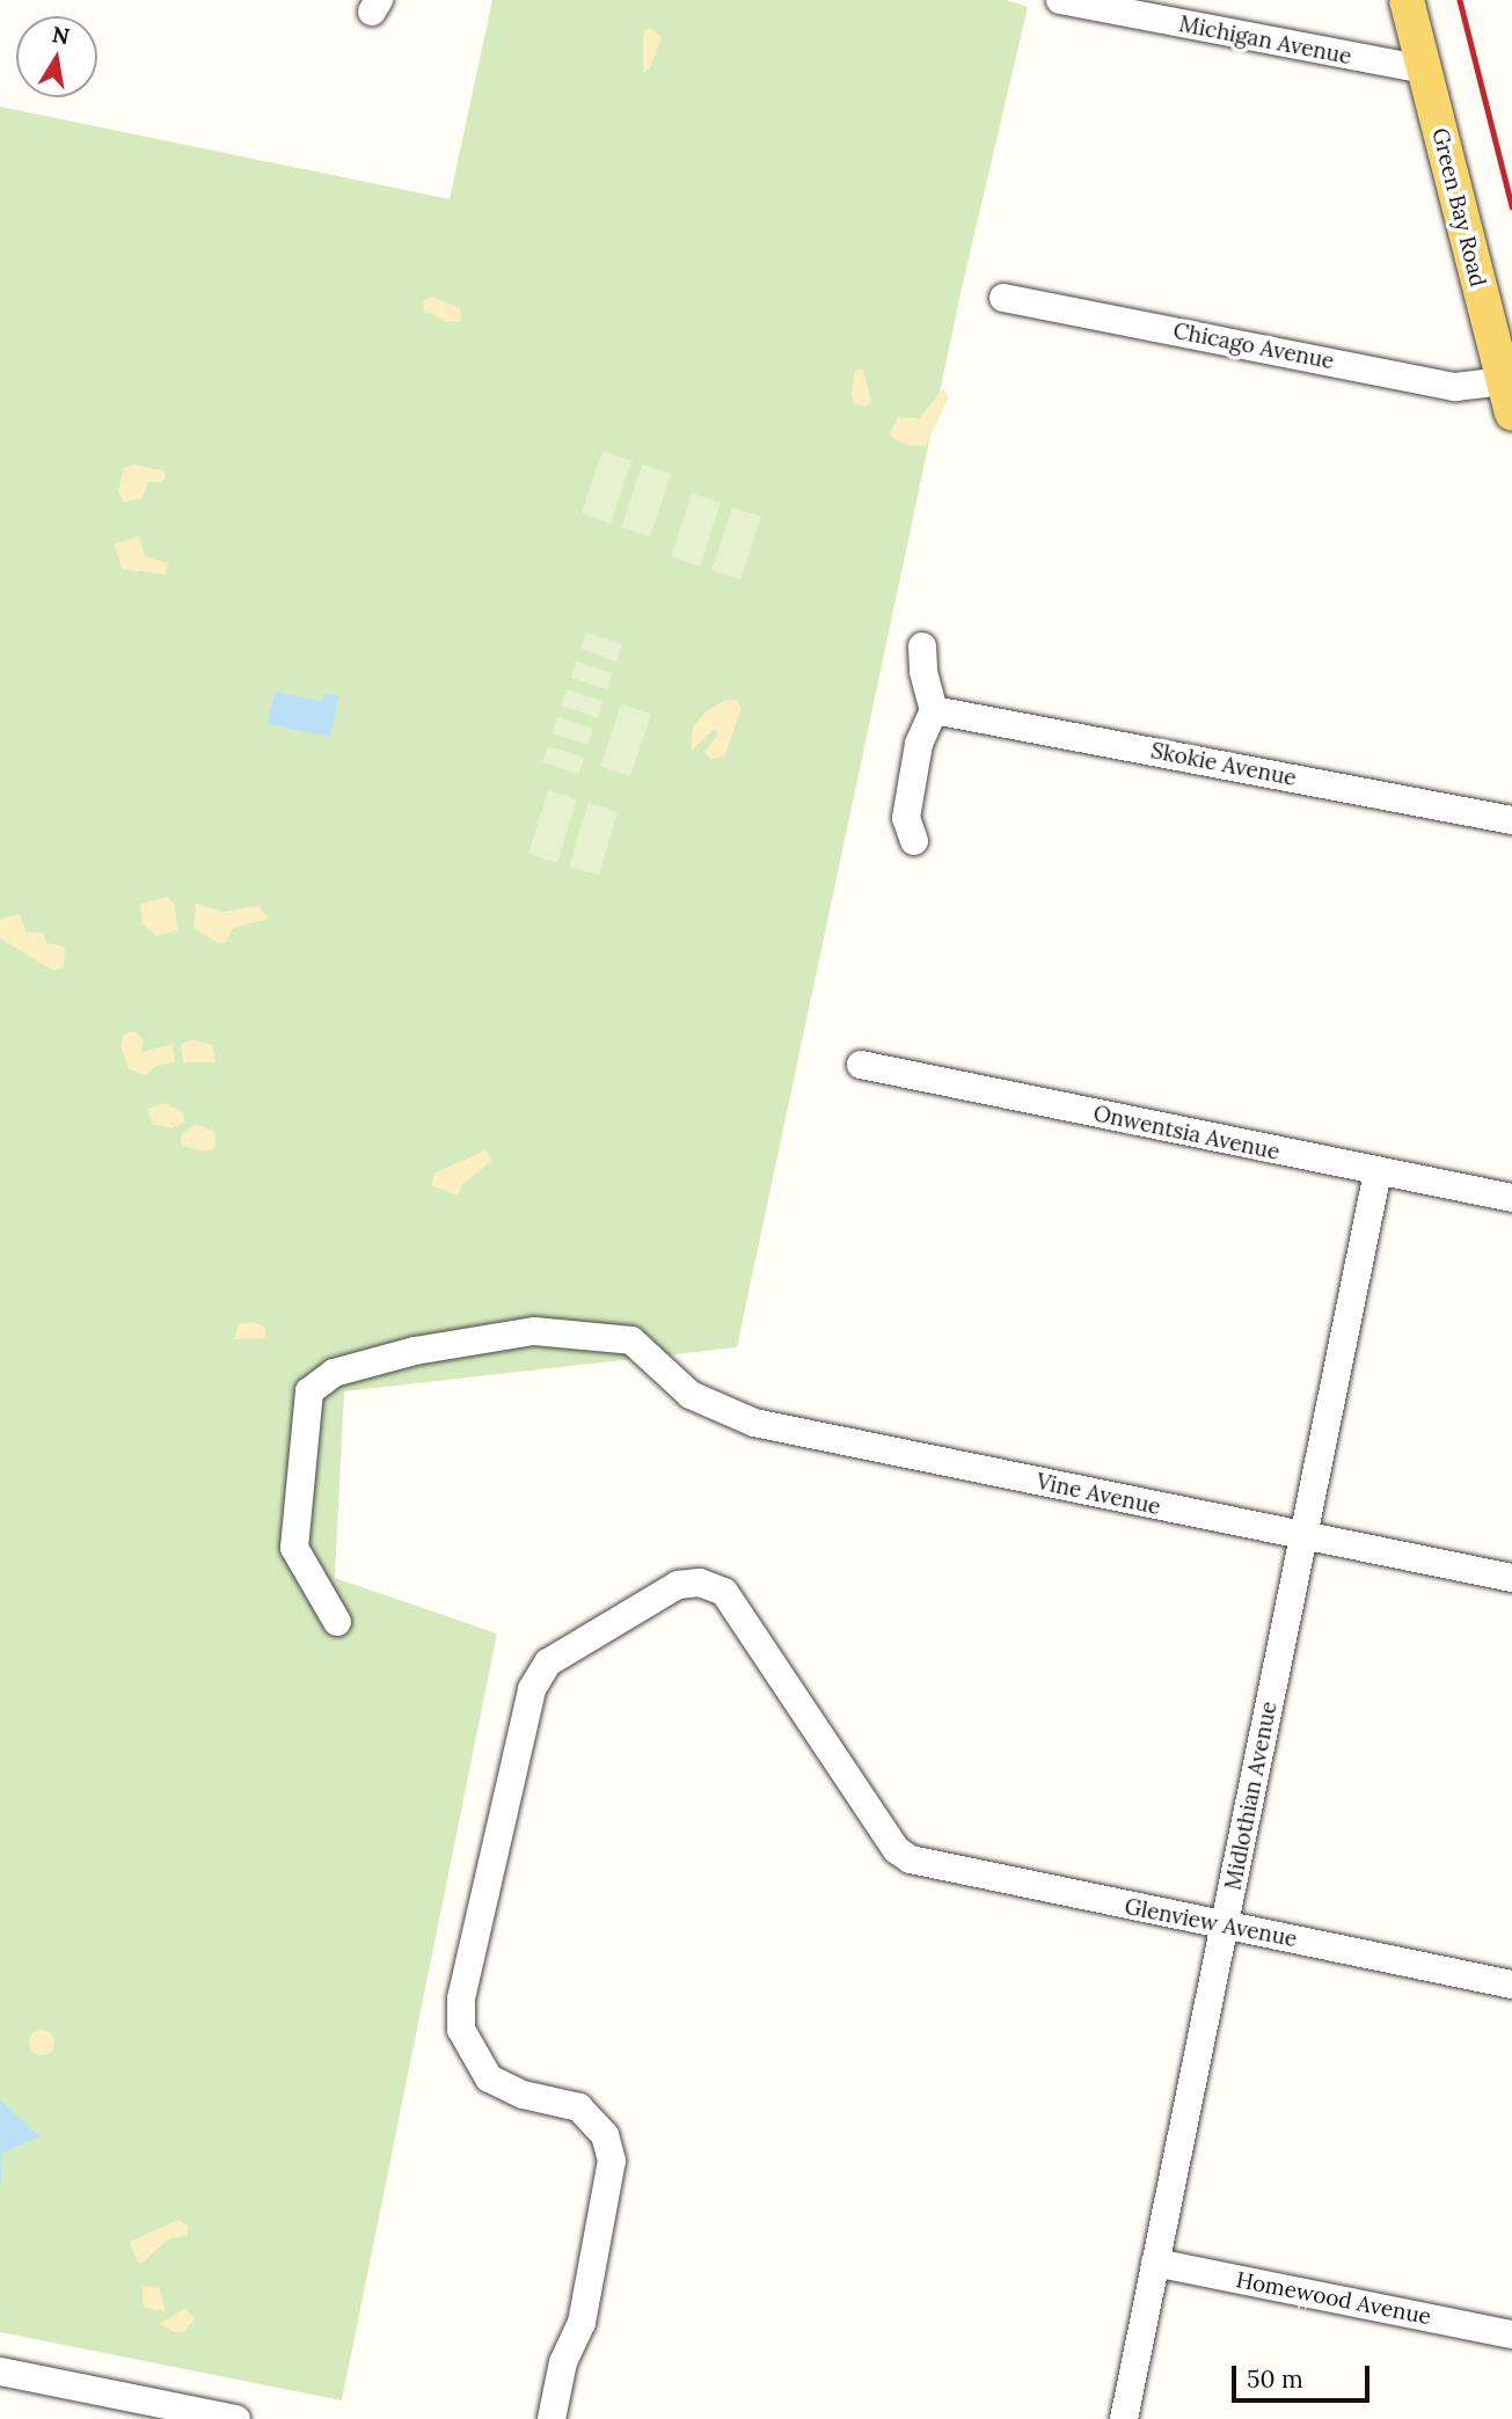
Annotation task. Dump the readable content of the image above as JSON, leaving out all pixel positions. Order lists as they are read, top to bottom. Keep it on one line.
{"streets":{"main road":["Green Bay Road"],"street":["Michigan Avenue","Chicago Avenue","Skokie Avenue","Onwentsia Avenue","Vine Avenue","Midlothian Avenue","Glenview Avenue","Homewood Avenue"]},"crossings":[["Michigan Avenue","Green Bay Road"],["Green Bay Road","Chicago Avenue"],["Onwentsia Avenue","Midlothian Avenue"],["Vine Avenue","Midlothian Avenue"],["Midlothian Avenue","Glenview Avenue"],["Midlothian Avenue","Homewood Avenue"]],"scale_bar":"50 m","north":"top"}
